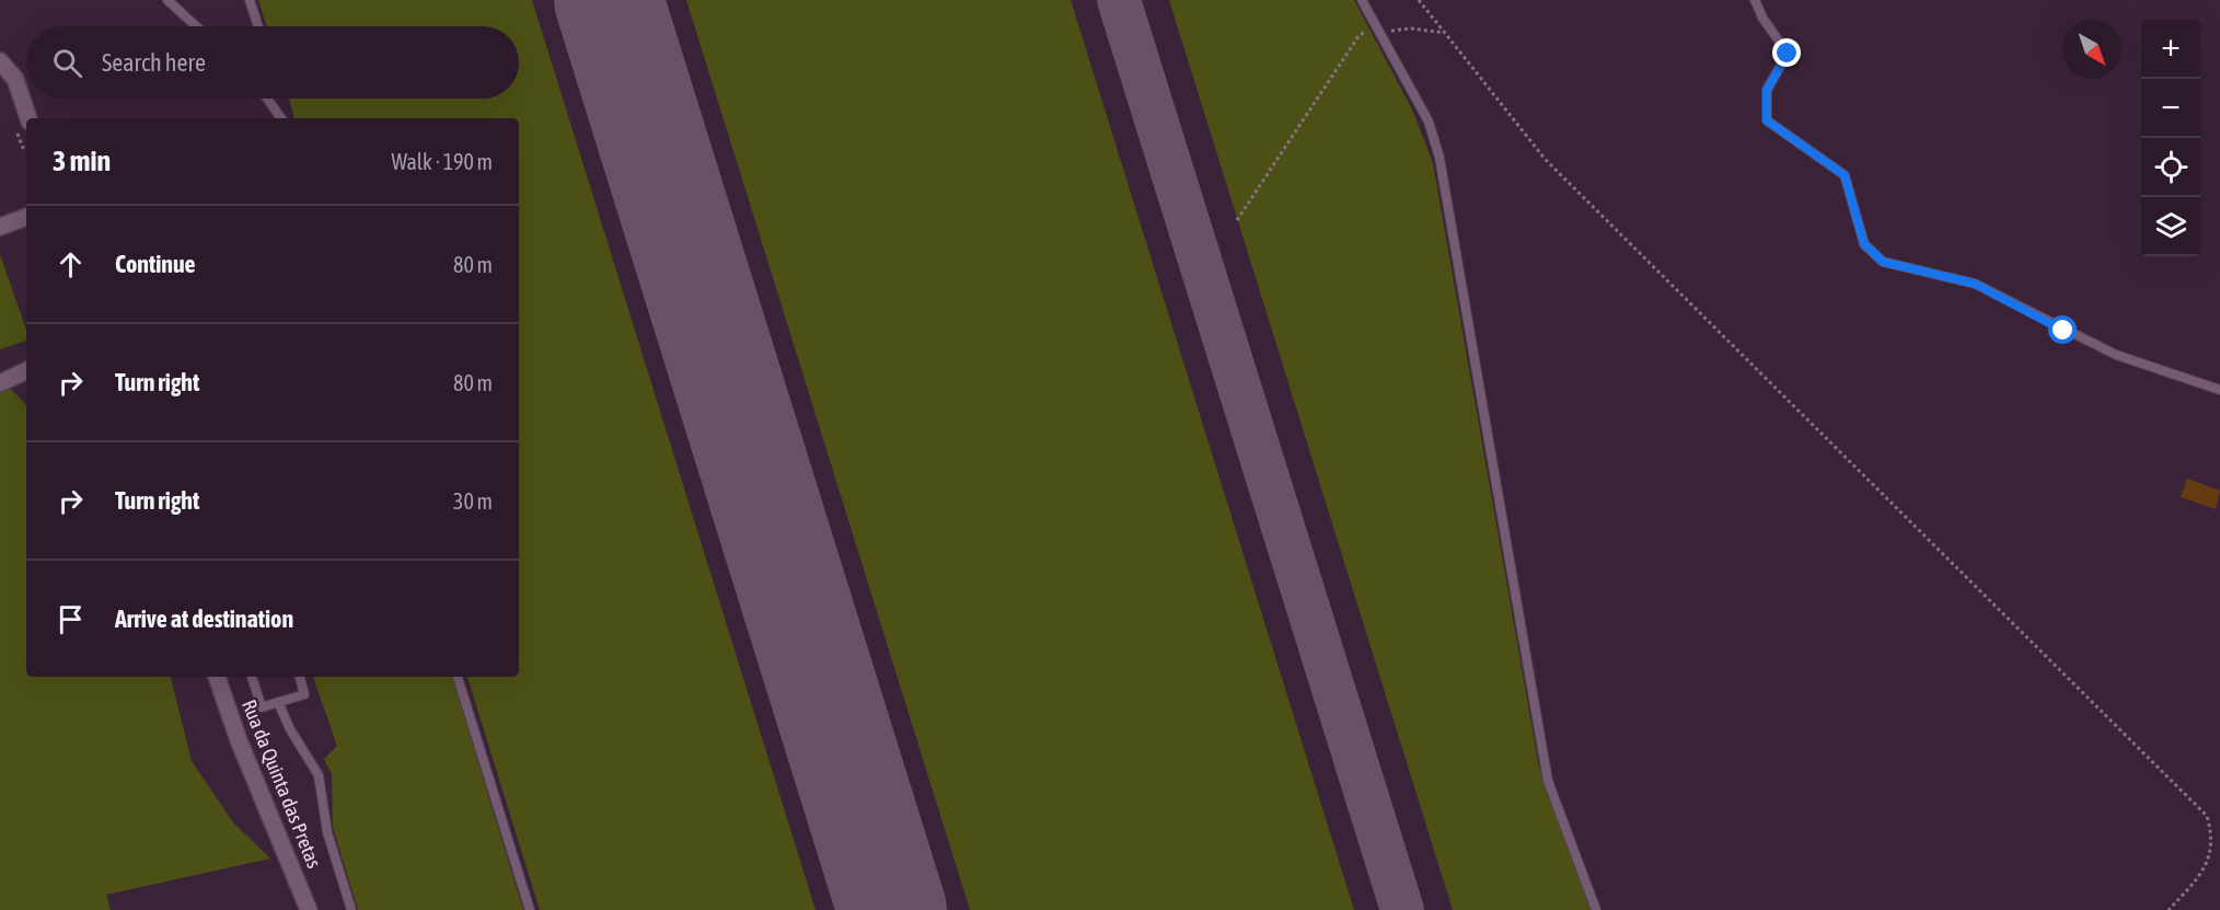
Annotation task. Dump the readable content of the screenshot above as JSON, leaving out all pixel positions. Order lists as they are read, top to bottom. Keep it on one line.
{"streets":{"street":["Rua da Quinta das Pretas"]},"north":"bottom right","page":{"map_buttons":["+","−"],"search":"Search here","heading":["3 min","Walk · 190 m"],"list":[["Continue","80 m"],["Turn right","80 m"],["Turn right","30 m"],"Arrive at destination"]}}
